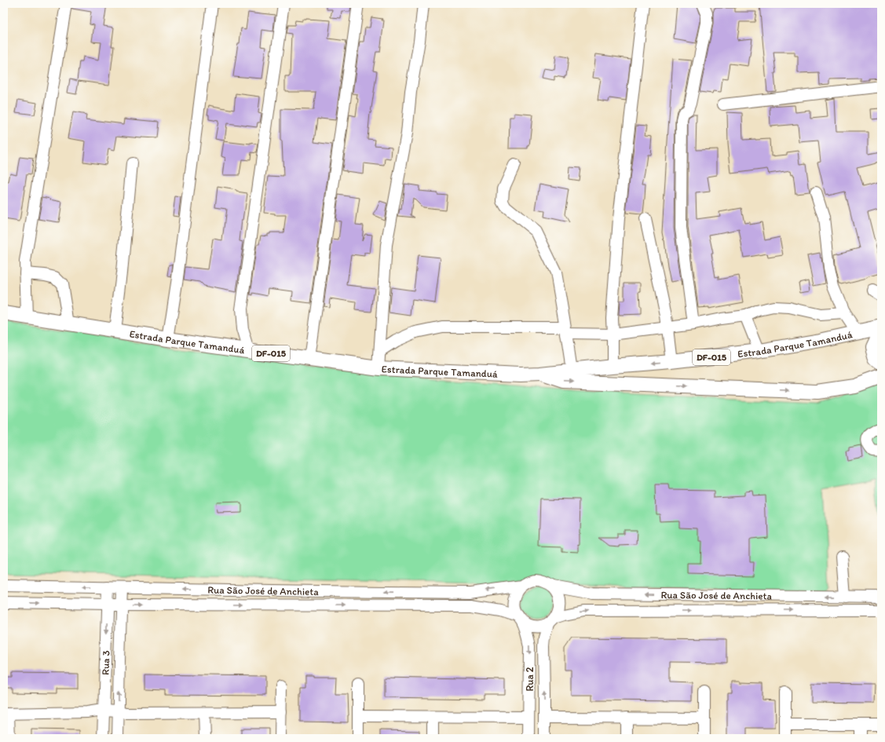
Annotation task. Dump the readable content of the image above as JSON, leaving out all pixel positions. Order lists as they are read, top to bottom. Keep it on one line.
{"streets":{"main road":["Estrada Parque Tamanduá","DF-015"],"street":["Rua São José de Anchieta","Rua 3","Rua 2"]},"crossings":[["Rua São José de Anchieta","Rua 3"],["Rua São José de Anchieta","Rua 2"]]}
